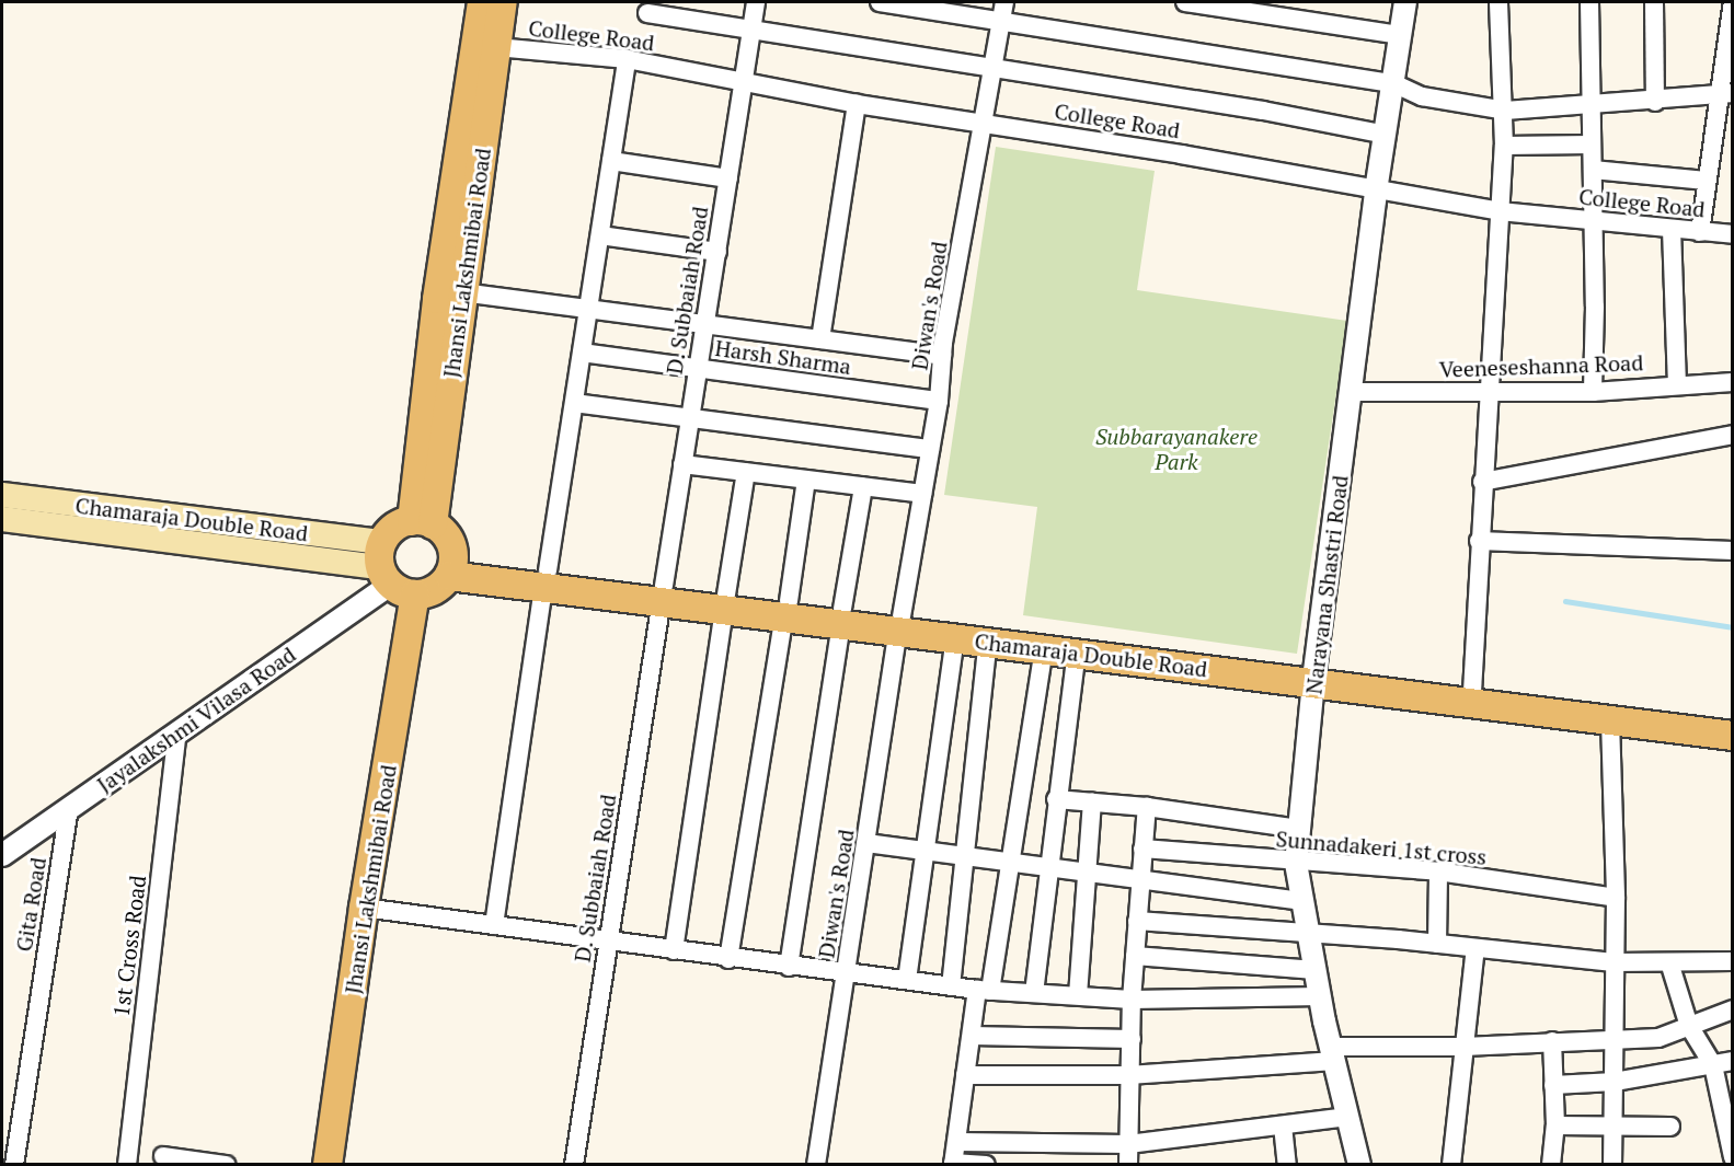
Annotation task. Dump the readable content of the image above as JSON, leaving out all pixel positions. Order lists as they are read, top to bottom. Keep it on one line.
{"streets":{"main road":["Jhansi Lakshmibai Road","Chamaraja Double Road"],"street":["College Road","D. Subbaiah Road","Diwan's Road","Harsh Sharma","Veeneseshanna Road","Narayana Shastri Road","Jayalakshmi Vilasa Road","Sunnadakeri 1st cross","Gita Road","1st Cross Road"]},"crossings":[["College Road","Jhansi Lakshmibai Road"],["College Road","D. Subbaiah Road"],["College Road","Diwan's Road"],["College Road","Narayana Shastri Road"],["Jhansi Lakshmibai Road","Chamaraja Double Road"],["Jhansi Lakshmibai Road","Jayalakshmi Vilasa Road"],["D. Subbaiah Road","Harsh Sharma"],["D. Subbaiah Road","Chamaraja Double Road"],["Diwan's Road","Harsh Sharma"],["Diwan's Road","Chamaraja Double Road"],["Veeneseshanna Road","Narayana Shastri Road"],["Chamaraja Double Road","Narayana Shastri Road"],["Chamaraja Double Road","Jayalakshmi Vilasa Road"],["Narayana Shastri Road","Sunnadakeri 1st cross"],["Jayalakshmi Vilasa Road","Gita Road"],["Jayalakshmi Vilasa Road","1st Cross Road"]],"parks":["Subbarayanakere Park"]}
